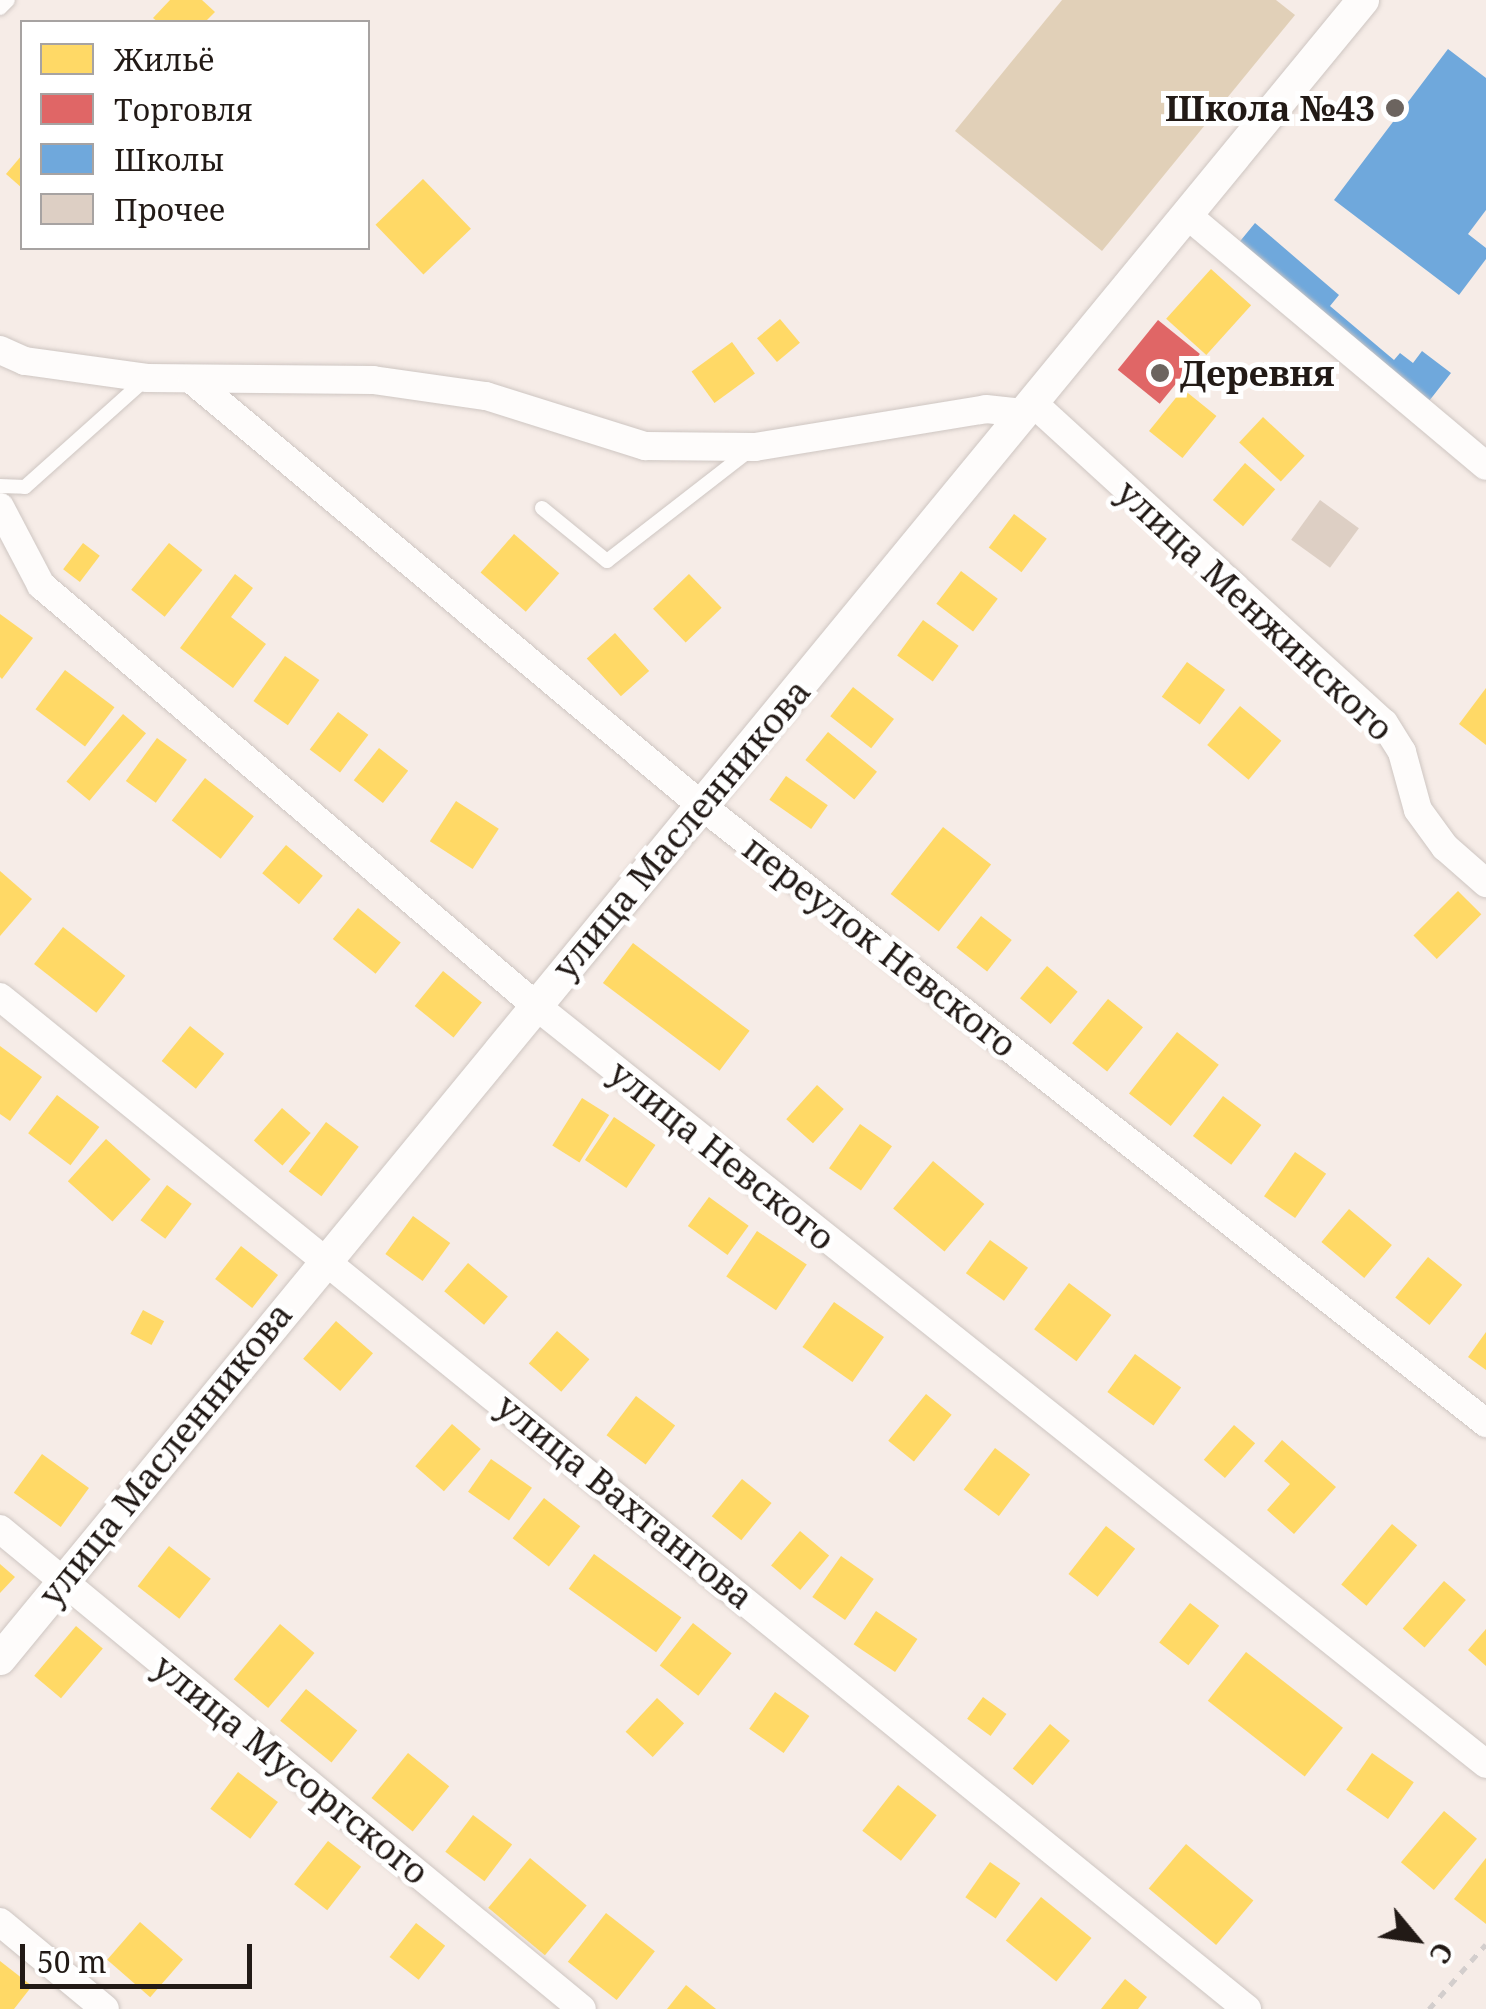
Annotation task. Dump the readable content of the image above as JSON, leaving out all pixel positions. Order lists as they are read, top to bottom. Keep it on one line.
{"streets":{"street":["улица Менжинского","улица Масленникова","переулок Невского","улица Невского","улица Вахтангова","улица Мусоргского"]},"crossings":[["улица Менжинского","улица Масленникова"],["улица Масленникова","переулок Невского"],["улица Масленникова","улица Невского"],["улица Масленникова","улица Вахтангова"],["улица Масленникова","улица Мусоргского"]],"places":["Школа №43","Деревня"],"legend":["Жильё","Торговля","Школы","Прочее"],"scale_bar":"50 m","north":"bottom right"}
